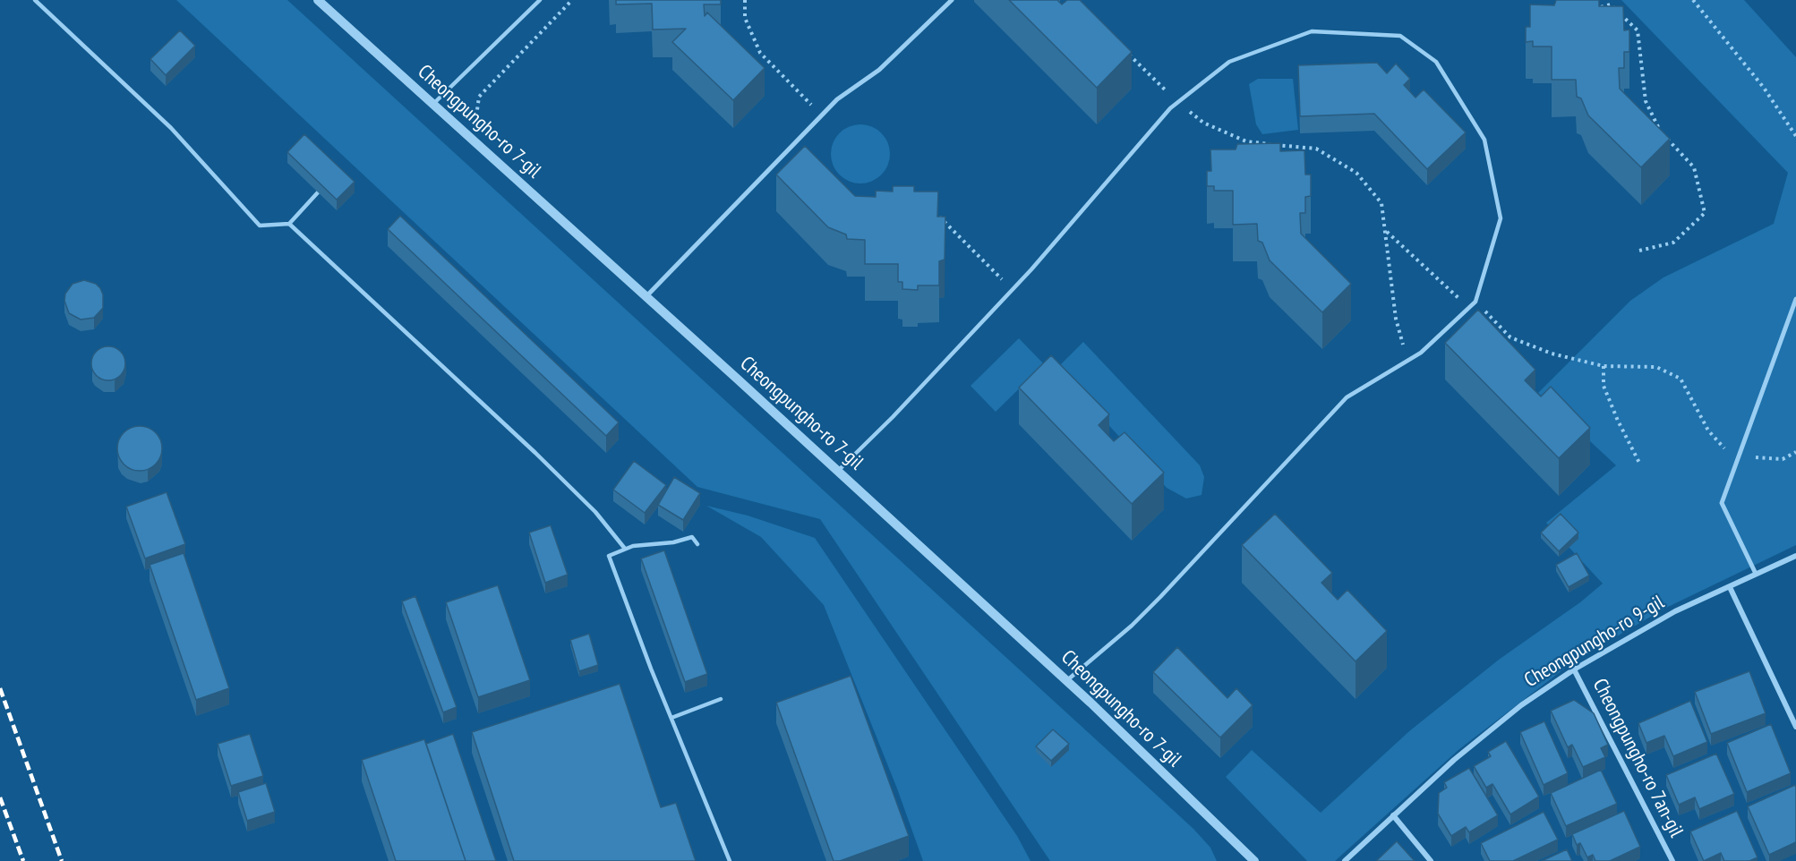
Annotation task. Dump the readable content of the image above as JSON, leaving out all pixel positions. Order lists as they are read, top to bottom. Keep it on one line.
{"streets":{"street":["Cheongpungho-ro 7-gil","Cheongpungho-ro 9-gil","Cheongpungho-ro 7an-gil"]},"crossings":[["Cheongpungho-ro 9-gil","Cheongpungho-ro 7an-gil"]]}
